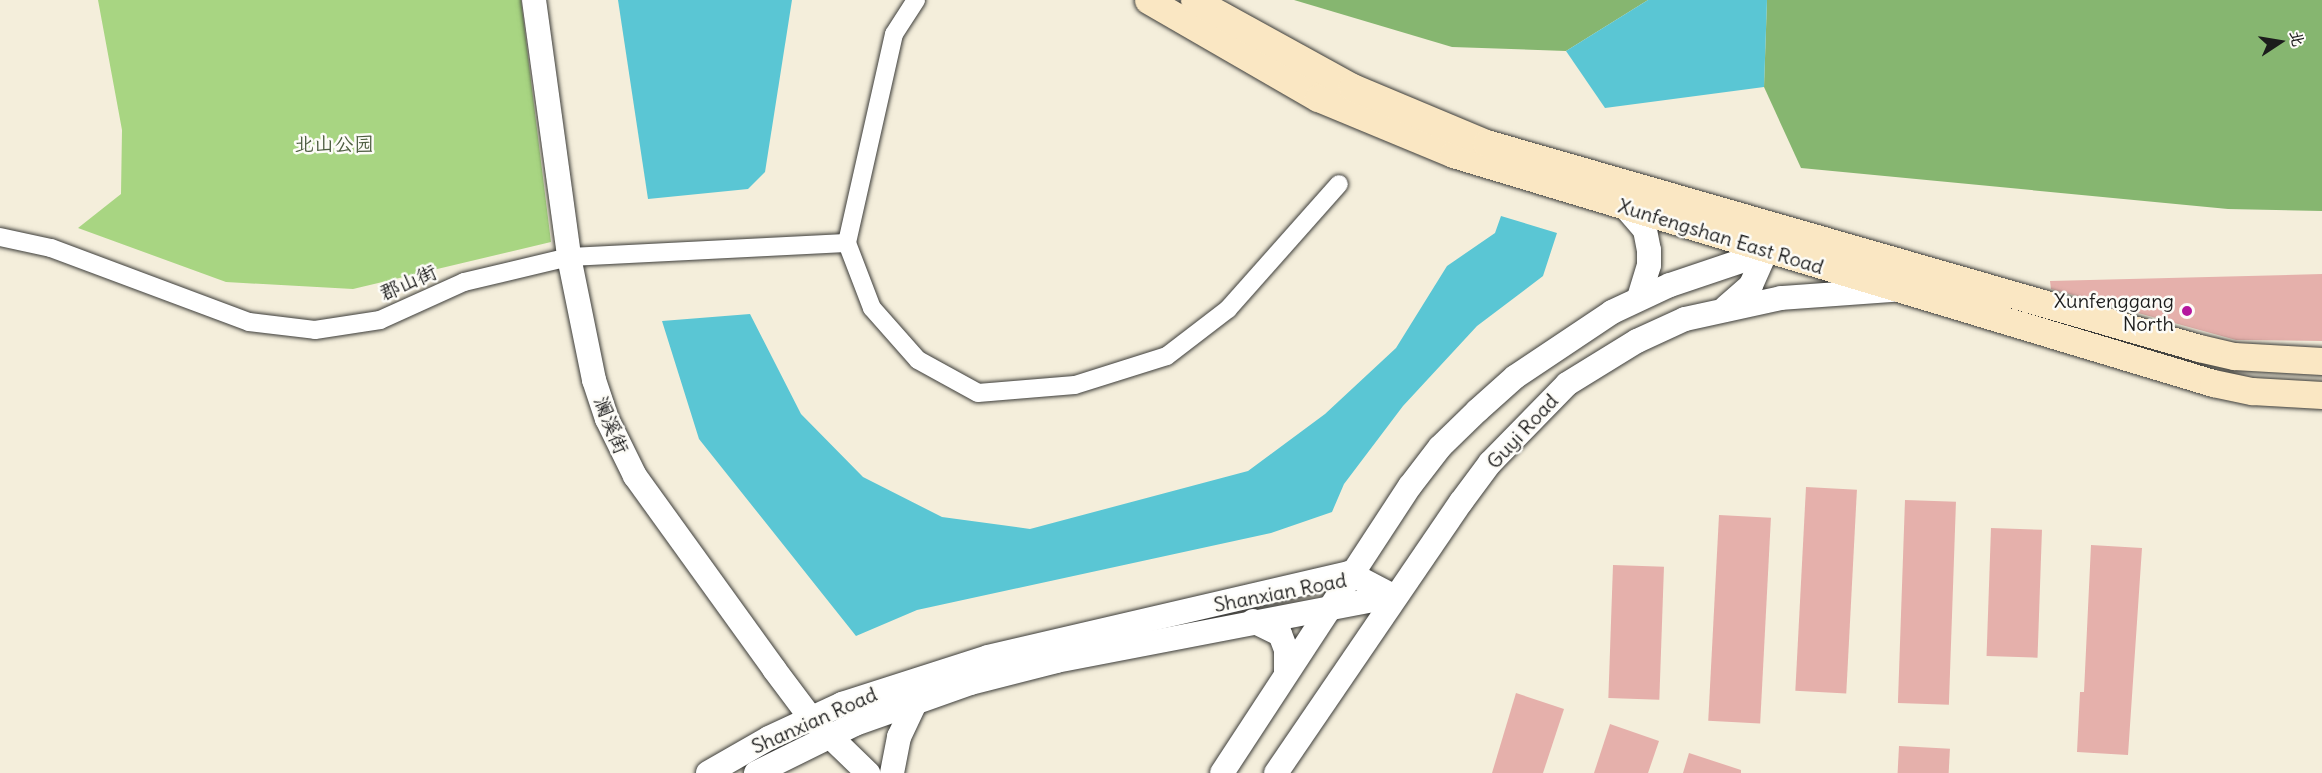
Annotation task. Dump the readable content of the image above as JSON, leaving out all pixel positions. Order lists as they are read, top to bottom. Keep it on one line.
{"streets":{"main road":["Xunfengshan East Road"],"street":["郡山街","澜溪街","Guyi Road","Shanxian Road"]},"crossings":[["Xunfengshan East Road","Guyi Road"],["郡山街","澜溪街"],["澜溪街","Shanxian Road"],["Guyi Road","Shanxian Road"]],"parks":["北山公园"],"places":["Xunfenggang North"],"north":"right"}
